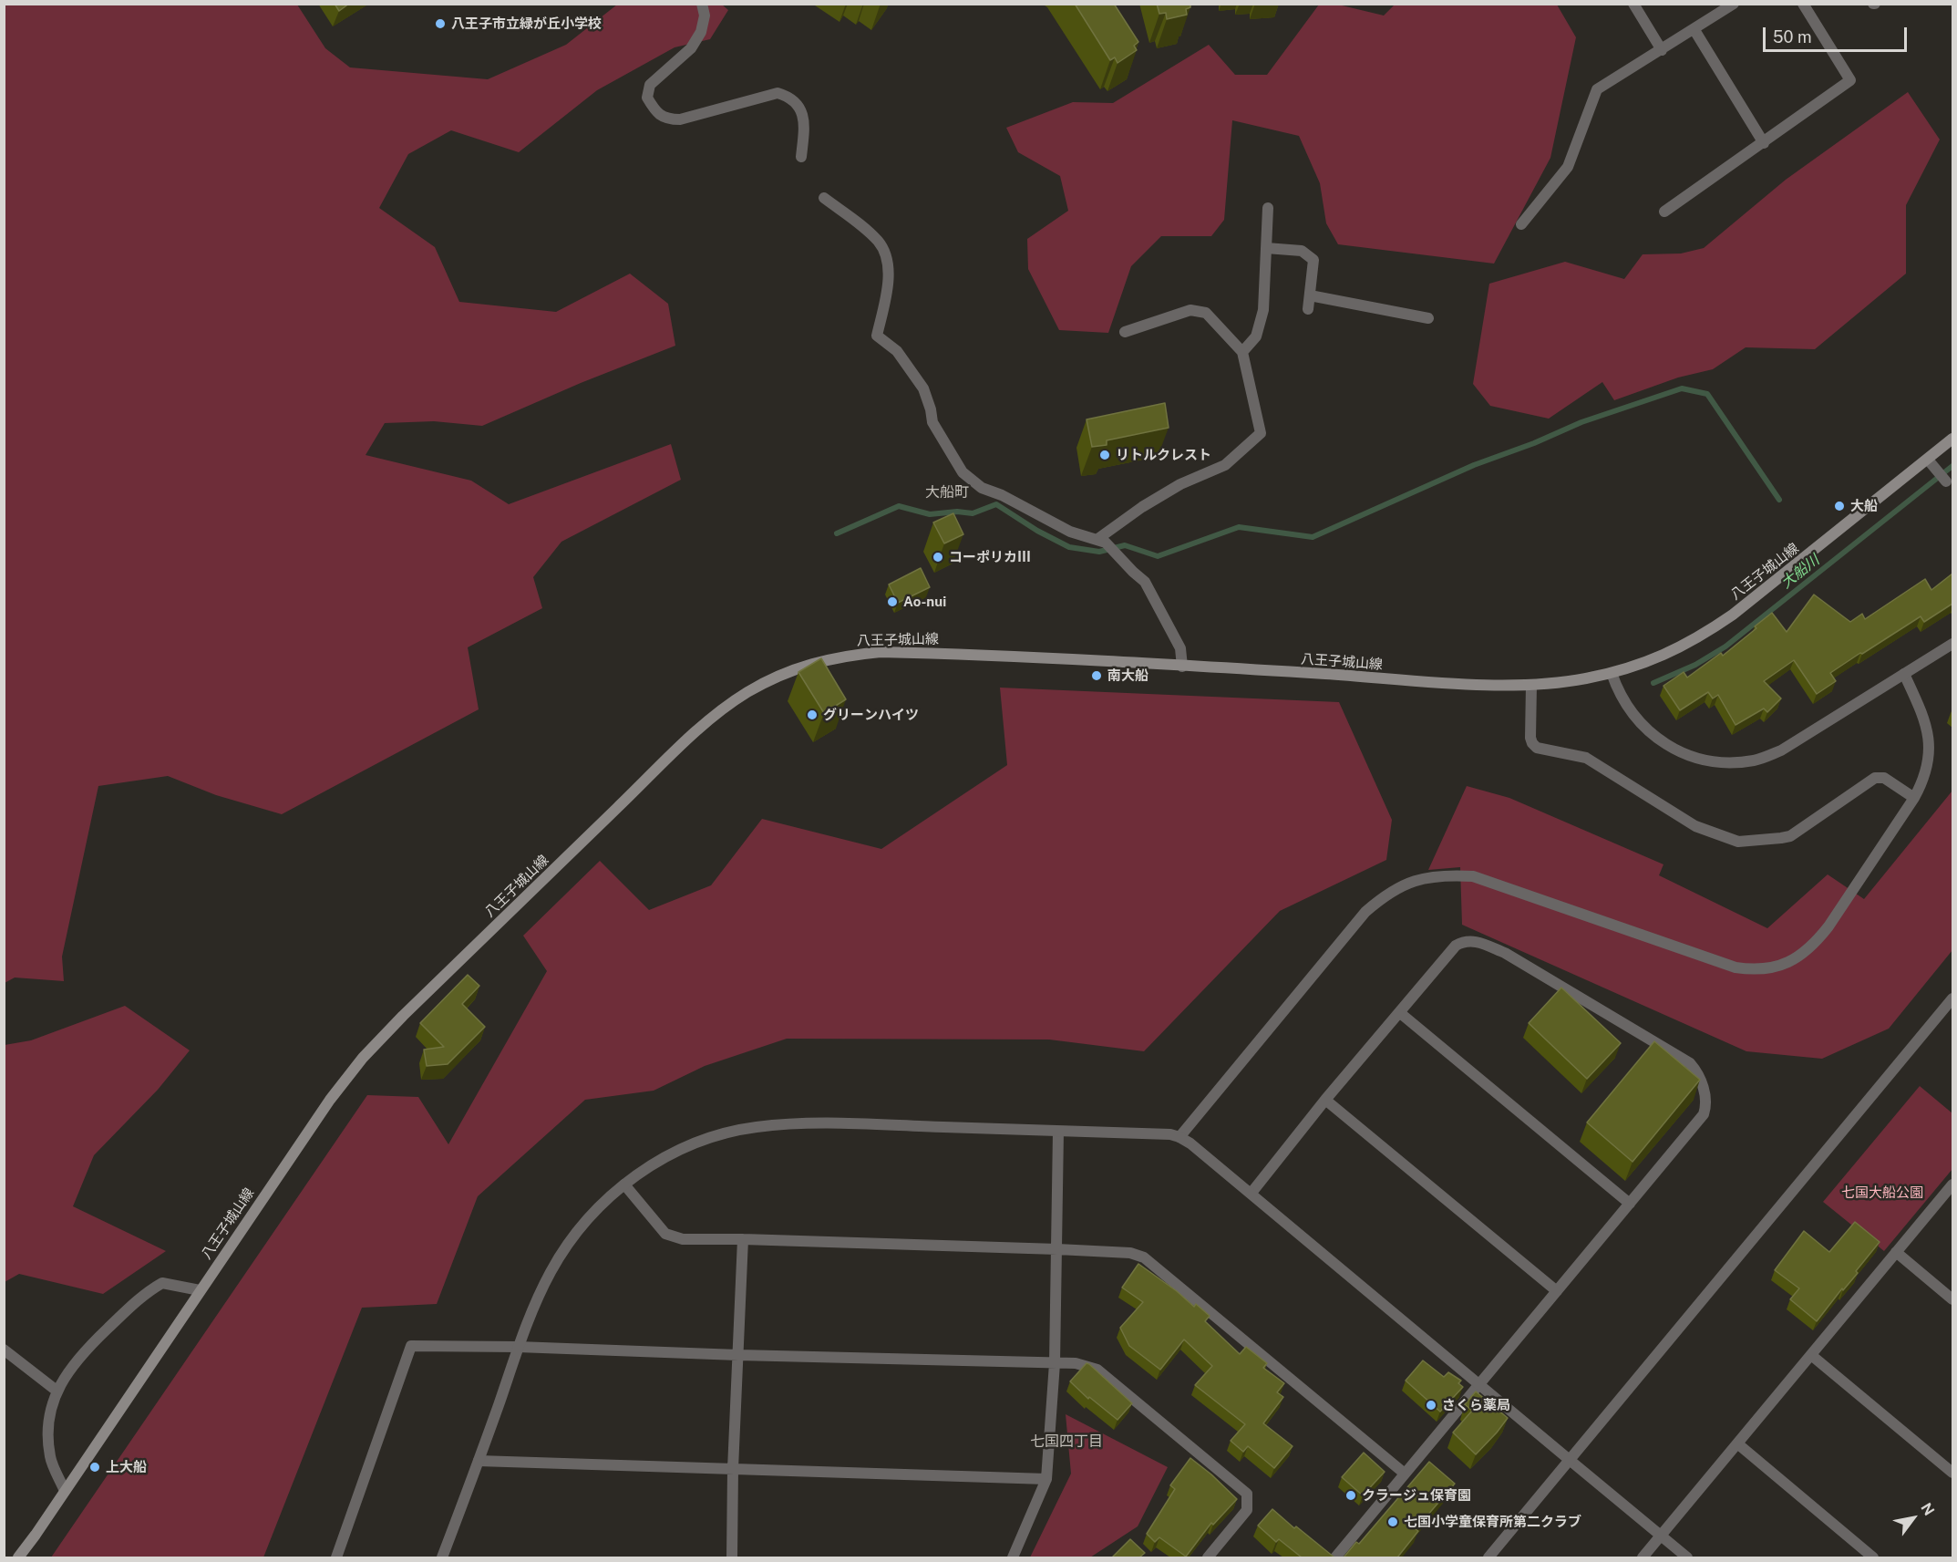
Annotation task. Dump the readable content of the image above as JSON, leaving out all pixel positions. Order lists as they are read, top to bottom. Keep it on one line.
{"streets":{"main road":["八王子城山線"]},"districts":["大船町","七国四丁目"],"water":["大船川"],"parks":["七国大船公園"],"places":["八王子市立緑が丘小学校","リトルクレスト","大船","コーポリカⅢ","Ao-nui","南大船","グリーンハイツ","さくら薬局","上大船","クラージュ保育園","七国小学童保育所第二クラブ"],"scale_bar":"50 m","north":"top right"}
